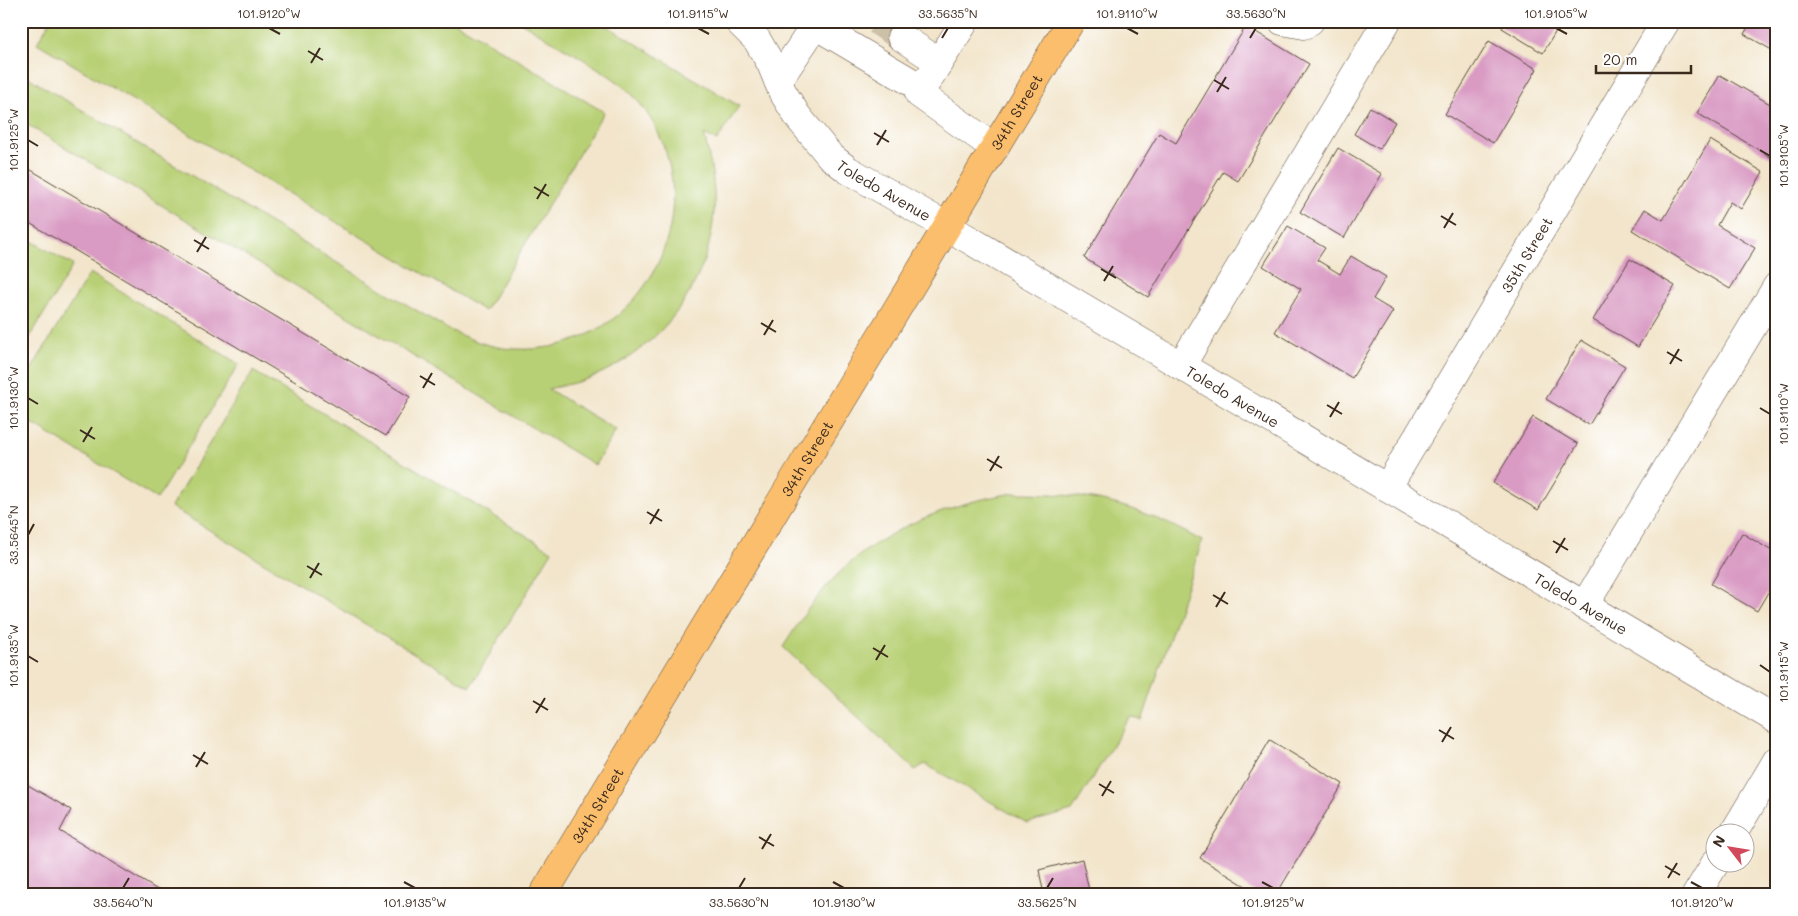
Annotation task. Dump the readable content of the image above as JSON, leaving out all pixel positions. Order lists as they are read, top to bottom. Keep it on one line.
{"streets":{"main road":["34th Street"],"street":["Toledo Avenue","35th Street"]},"crossings":[["34th Street","Toledo Avenue"],["Toledo Avenue","35th Street"]],"scale_bar":"20 m","north":"top left","coordinates":["101.9120°W","101.9115°W","33.5635°N","101.9110°W","33.5630°N","101.9105°W","101.9125°W","101.9130°W","33.5645°N","101.9135°W","33.5640°N","33.5625°N"]}
